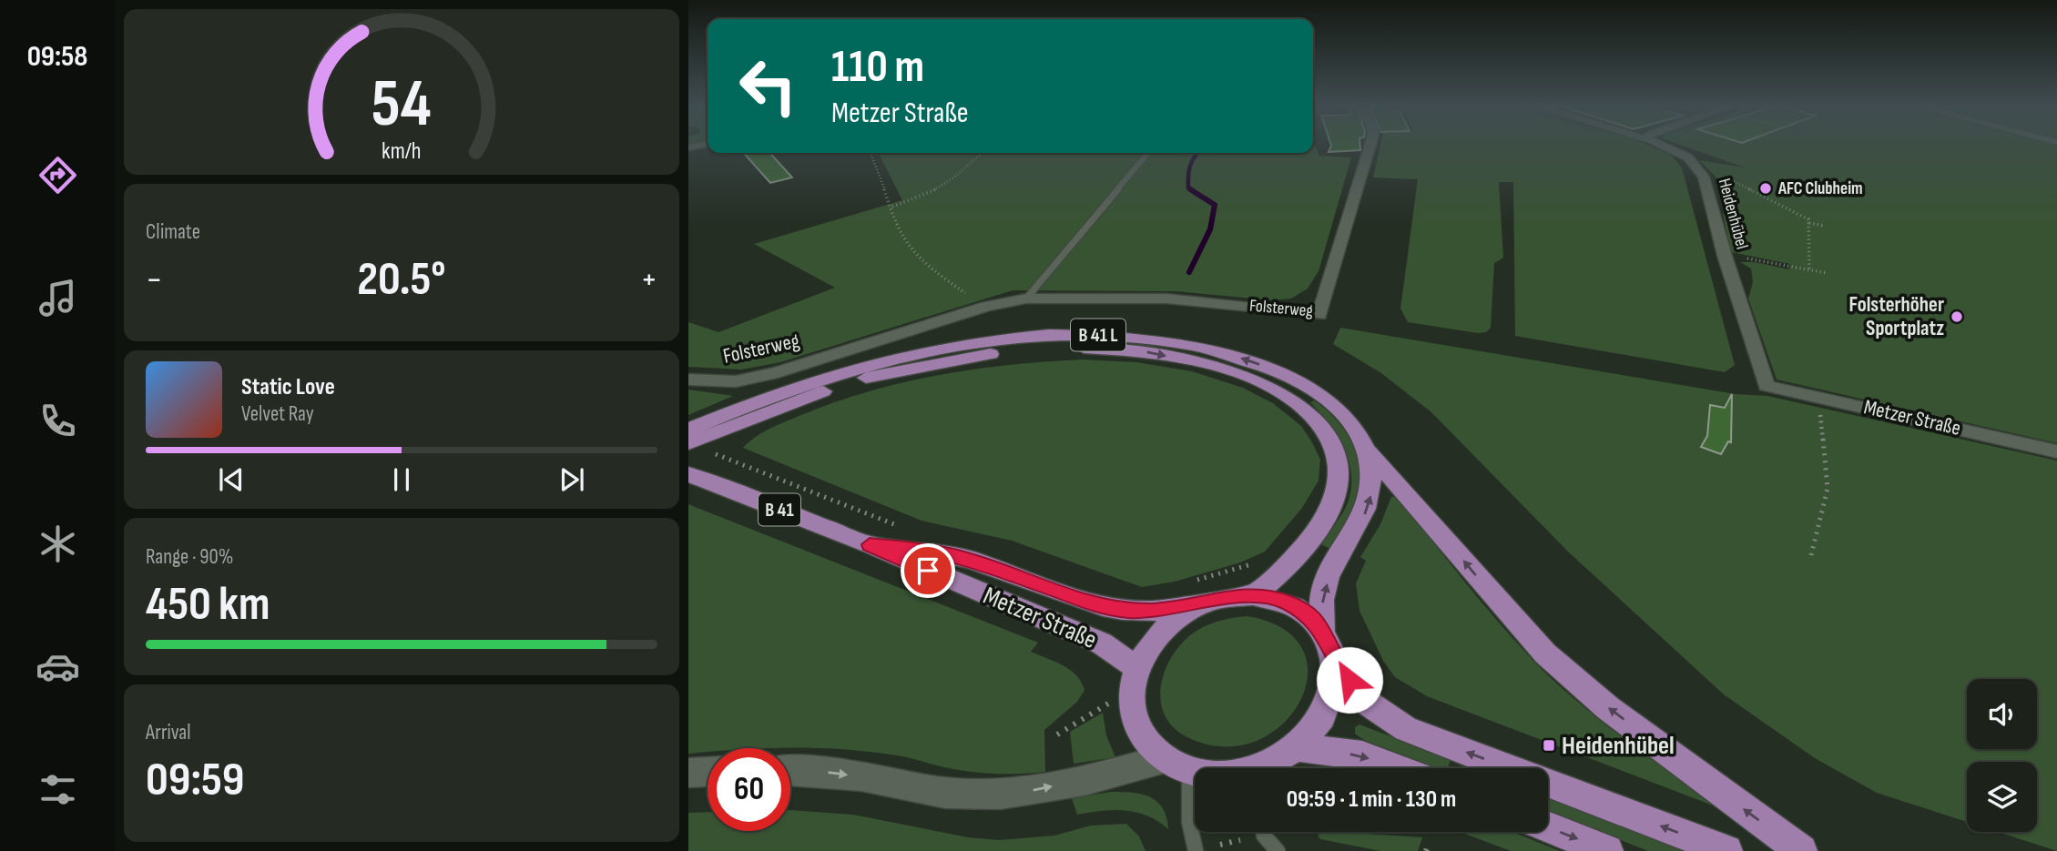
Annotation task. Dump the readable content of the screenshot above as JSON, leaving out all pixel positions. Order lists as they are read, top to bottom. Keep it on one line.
{"streets":{"main road":["B 41 L","Metzer Straße","B 41"],"street":["Heidenhübel","Folsterweg"]},"crossings":[["Heidenhübel","Metzer Straße"],["B 41 L","Metzer Straße"]],"places":{"other":["AFC Clubheim","Folsterhöher Sportplatz"],"transit":["Heidenhübel"]},"page":{"tabs":"09:58","turn":["110 m","Metzer Straße"],"tile":["Climate",["Range · 90%","450 km"],["Arrival","09:59"]],"heat":["−","20.5°","+"],"song":["Static Love","Velvet Ray"],"limit":"60","trip":"09:59 · 1 min · 130 m","gauge":["54","km/h"]}}
